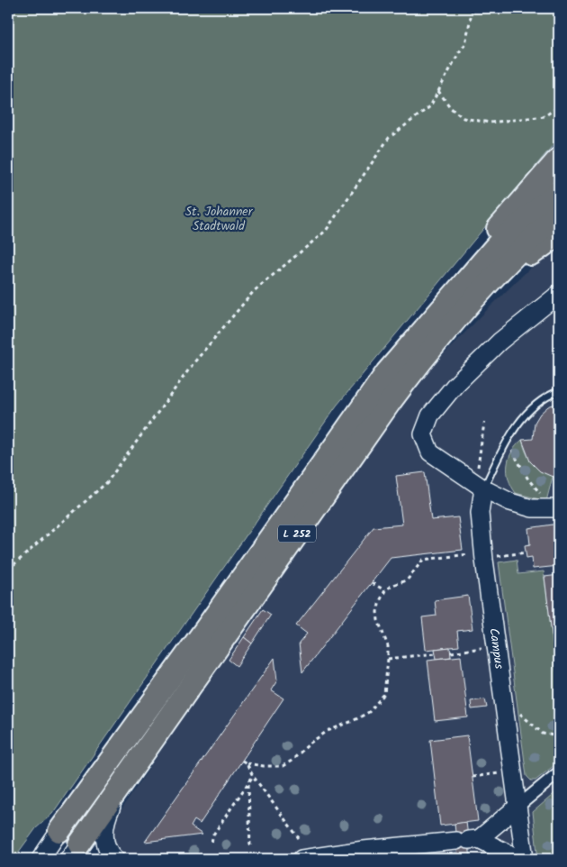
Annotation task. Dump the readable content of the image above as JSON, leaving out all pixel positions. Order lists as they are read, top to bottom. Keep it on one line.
{"streets":{"highway":["L 252"],"street":["Campus"]},"parks":["St. Johanner Stadtwald"]}
